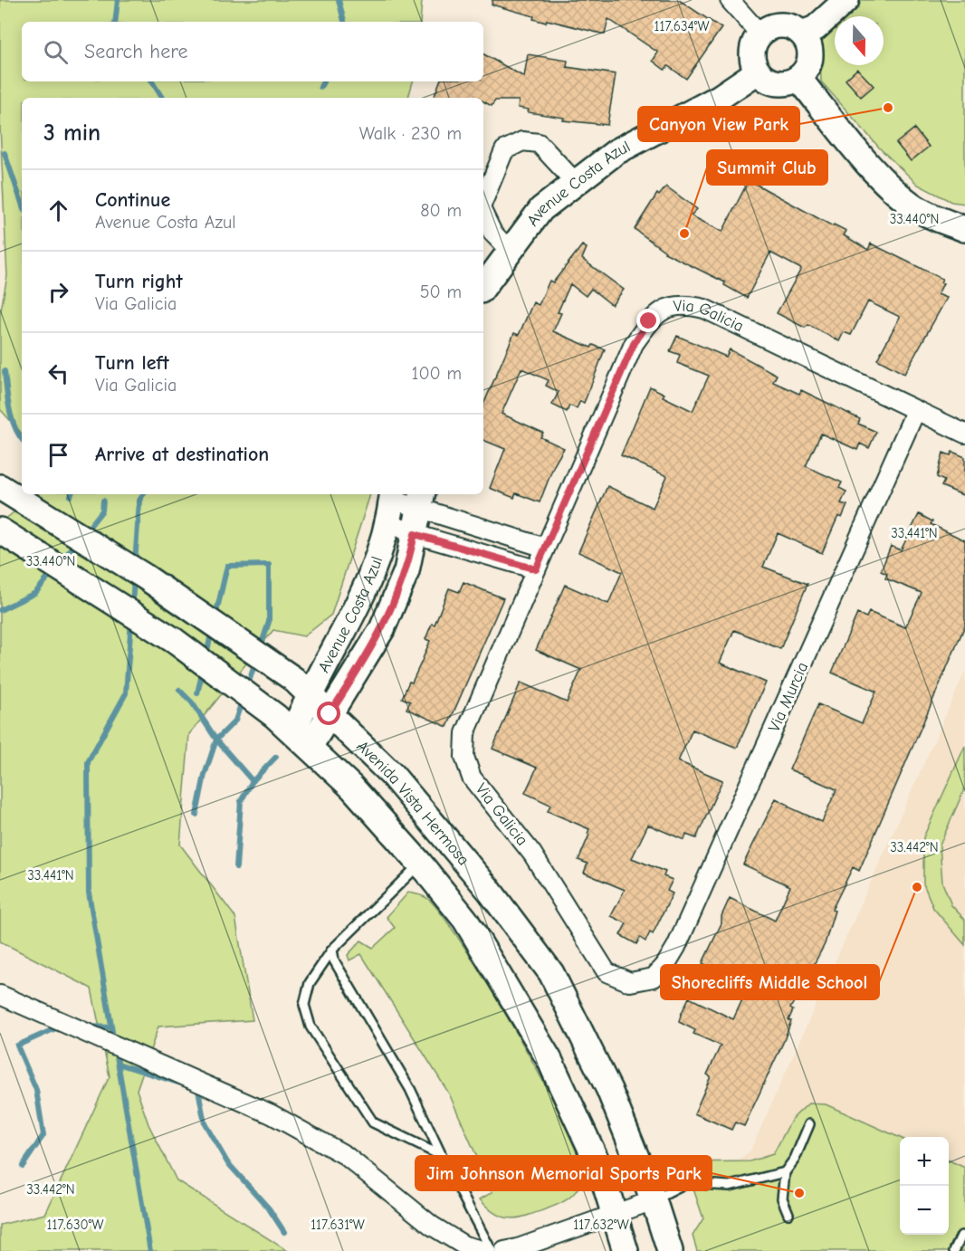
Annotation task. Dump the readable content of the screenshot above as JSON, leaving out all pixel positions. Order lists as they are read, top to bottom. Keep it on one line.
{"streets":{"main road":["Avenue Costa Azul","Avenida Vista Hermosa"],"street":["Via Galicia","Via Murcia"]},"crossings":[["Avenue Costa Azul","Avenida Vista Hermosa"],["Via Galicia","Via Murcia"]],"places":["Canyon View Park","Summit Club","Shorecliffs Middle School","Jim Johnson Memorial Sports Park"],"north":"bottom","page":{"search":"Search here","heading":["3 min","Walk · 230 m"],"list":[["Continue","Avenue Costa Azul","80 m"],["Turn right","Via Galicia","50 m"],["Turn left","Via Galicia","100 m"],"Arrive at destination"],"map_buttons":["+","−"]},"coordinates":["117.634°W","33.440°N","33.441°N","33.442°N","117.630°W","117.631°W","117.632°W"]}
